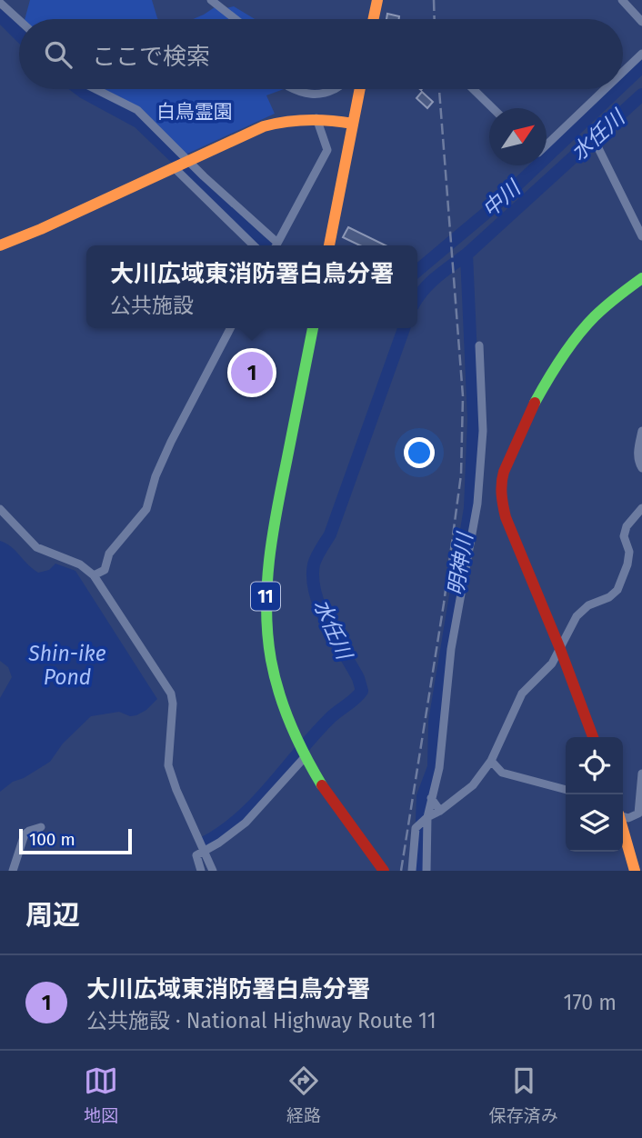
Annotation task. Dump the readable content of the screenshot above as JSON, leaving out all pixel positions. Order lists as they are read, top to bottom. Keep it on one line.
{"streets":{"main road":["11"]},"water":["水任川","中川","明神川","Shin-ike Pond"],"parks":["白鳥霊園"],"scale_bar":"100 m","north":"top right","page":{"search":"ここで検索","popup":["大川広域東消防署白鳥分署","公共施設"],"pins":"1","scale":"100 m","heading":"周辺","list":[{"mark":"1","name":"大川広域東消防署白鳥分署","note":"公共施設 · National Highway Route 11","value":"170 m"}],"nav":["地図","経路","保存済み"]}}
